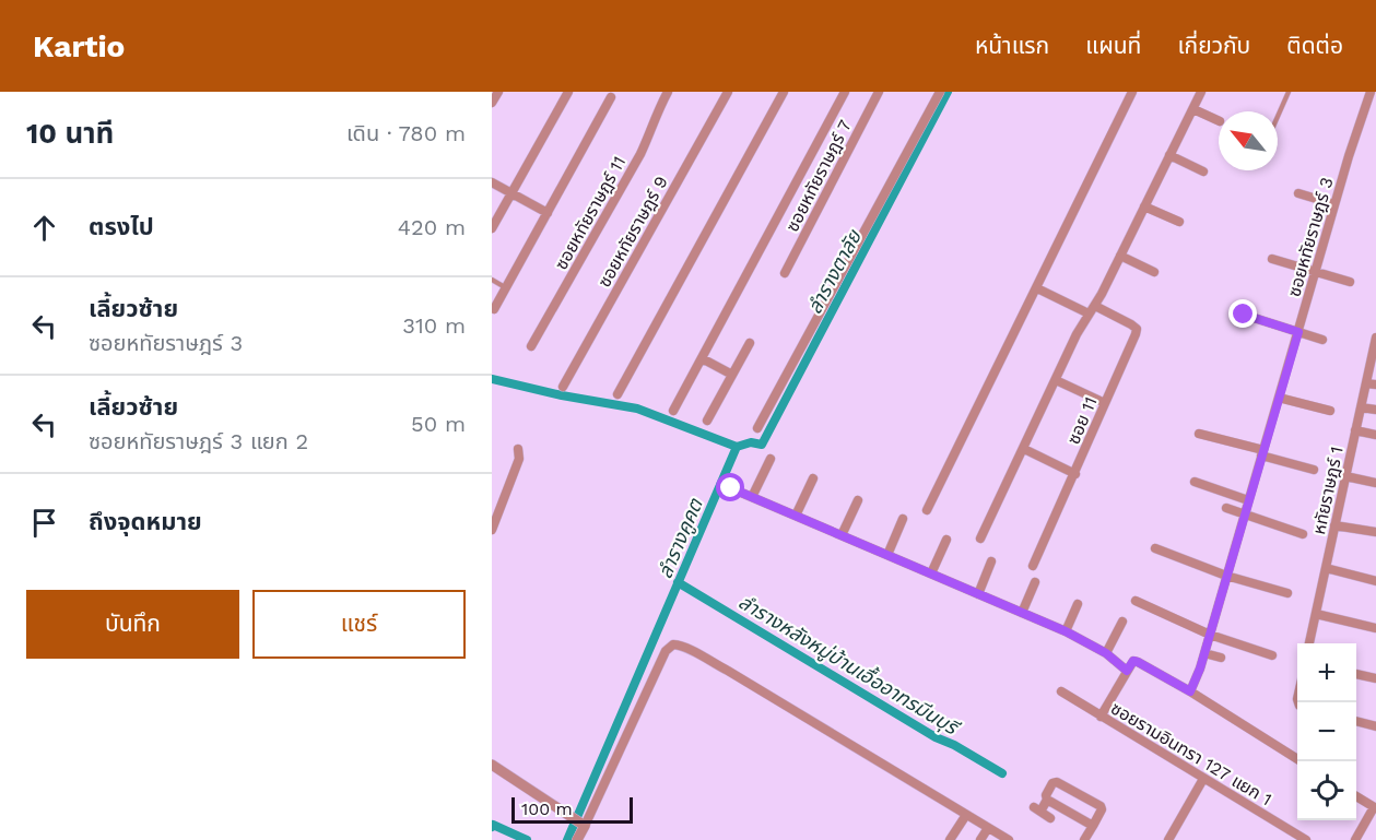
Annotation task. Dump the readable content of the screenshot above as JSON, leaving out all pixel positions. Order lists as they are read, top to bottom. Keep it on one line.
{"streets":{"street":["ซอยหทัยราษฎร์ 7","ซอยหทัยราษฎร์ 11","ซอยหทัยราษฎร์ 9","ซอยหทัยราษฎร์ 3","ซอย 11","หทัยราษฎร์ 1","ซอยรามอินทรา 127 แยก 1"]},"water":["ลำรางตาลัย","ลำรางคูคต","ลำรางหลังหมู่บ้านเอื้ออาทรมีนบุรี"],"scale_bar":"100 m","north":"top left","page":{"header":"Kartio","nav":["หน้าแรก","แผนที่","เกี่ยวกับ","ติดต่อ"],"heading":["10 นาที","เดิน · 780 m"],"list":[["ตรงไป","420 m"],["เลี้ยวซ้าย","ซอยหทัยราษฎร์ 3","310 m"],["เลี้ยวซ้าย","ซอยหทัยราษฎร์ 3 แยก 2","50 m"],"ถึงจุดหมาย"],"buttons":["บันทึก","แชร์"],"map_buttons":["+","−"],"scale":"100 m"}}
